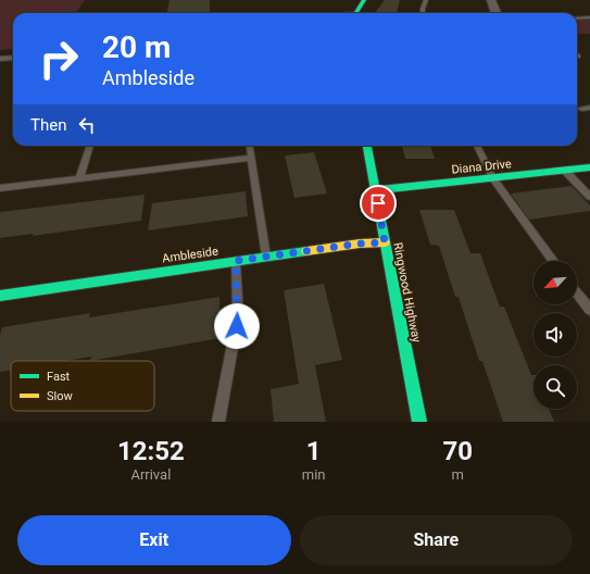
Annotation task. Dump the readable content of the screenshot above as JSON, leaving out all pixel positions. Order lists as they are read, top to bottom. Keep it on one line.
{"streets":{"street":["Diana Drive","Ambleside","Ringwood Highway"]},"crossings":[["Diana Drive","Ringwood Highway"],["Ambleside","Ringwood Highway"]],"legend":["Fast","Slow"],"north":"bottom left","page":{"turn":["20 m","Ambleside"],"then":"Then","eta":["12:52","Arrival","1","min","70","m"],"buttons":["Exit","Share"]}}
